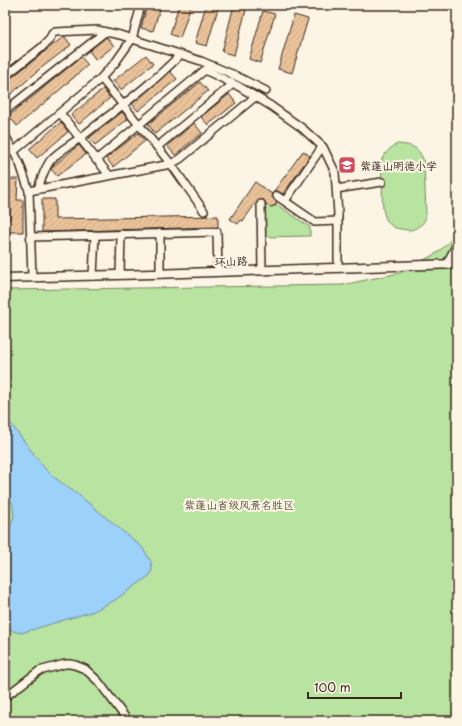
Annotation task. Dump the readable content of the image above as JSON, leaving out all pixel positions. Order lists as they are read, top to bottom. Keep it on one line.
{"streets":{"main road":["环山路"]},"parks":["紫蓬山省级风景名胜区"],"places":{"school or university":["紫蓬山明德小学"]},"scale_bar":"100 m"}
